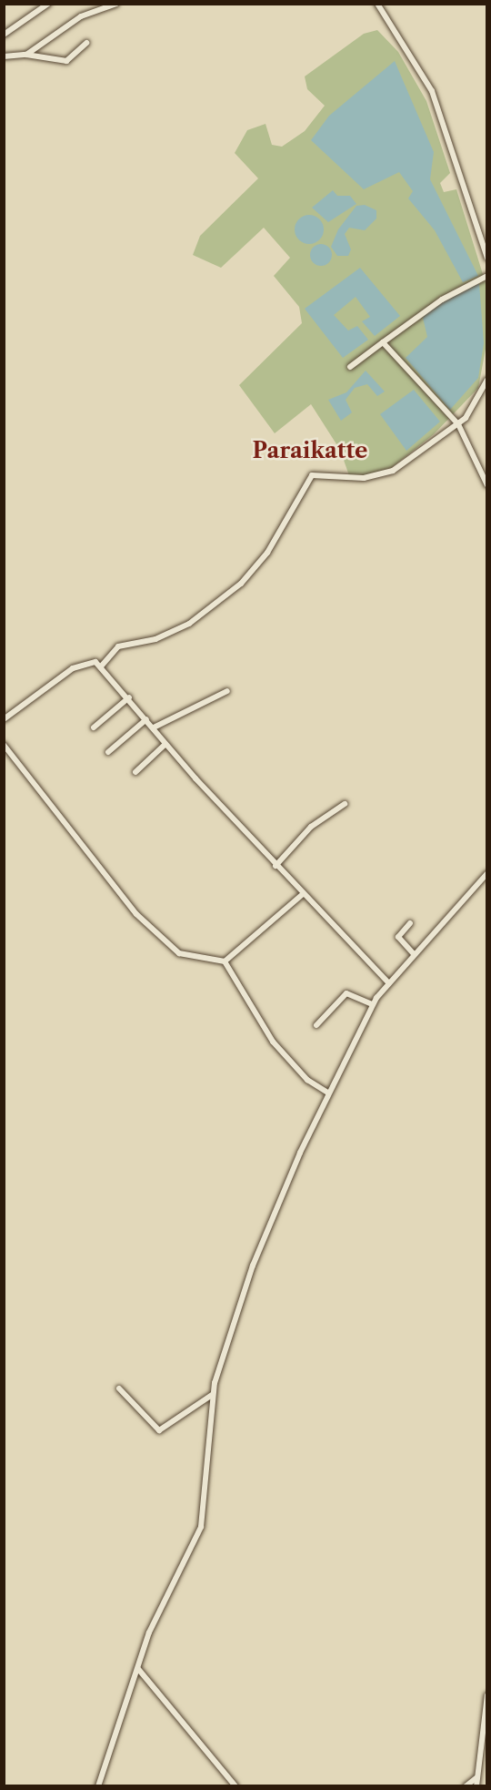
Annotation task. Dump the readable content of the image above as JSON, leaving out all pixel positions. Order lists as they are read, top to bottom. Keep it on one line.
{"districts":["Paraikatte"]}
